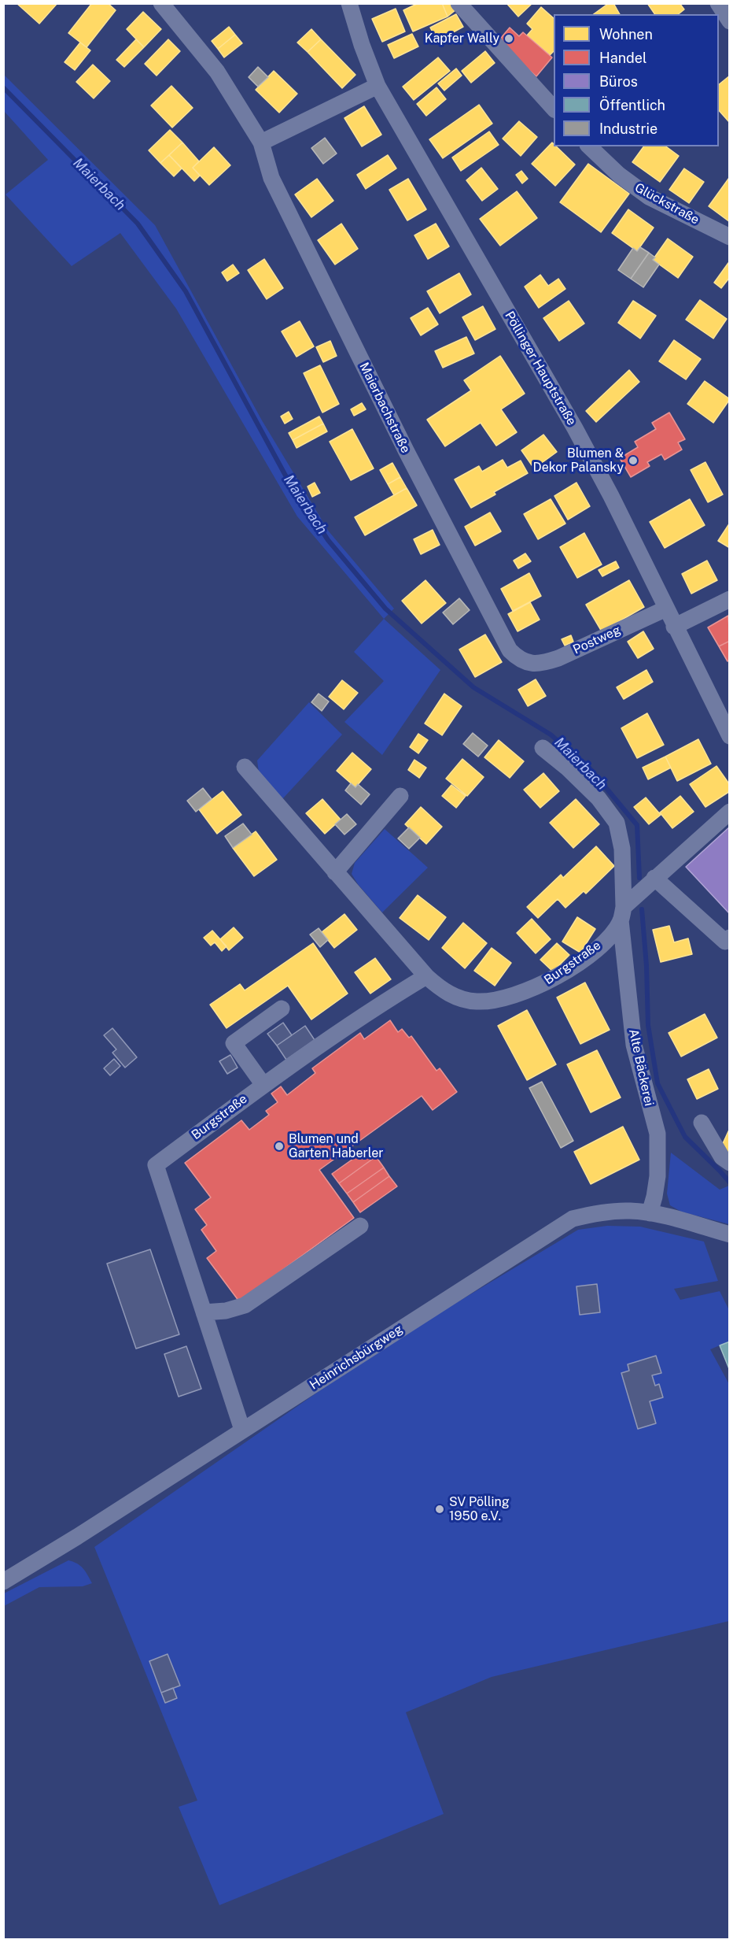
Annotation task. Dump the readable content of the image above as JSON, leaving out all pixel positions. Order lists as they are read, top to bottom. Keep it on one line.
{"streets":{"street":["Glückstraße","Pöllinger Hauptstraße","Maierbachstraße","Postweg","Burgstraße","Alte Bäckerei","Heinrichsbürgweg"]},"crossings":[["Pöllinger Hauptstraße","Postweg"],["Maierbachstraße","Postweg"],["Burgstraße","Alte Bäckerei"],["Alte Bäckerei","Heinrichsbürgweg"]],"water":["Maierbach"],"places":["Kapfer Wally","Blumen & Dekor Palansky","Blumen und Garten Haberler","SV Pölling 1950 e.V."],"legend":["Wohnen","Handel","Büros","Öffentlich","Industrie"]}
